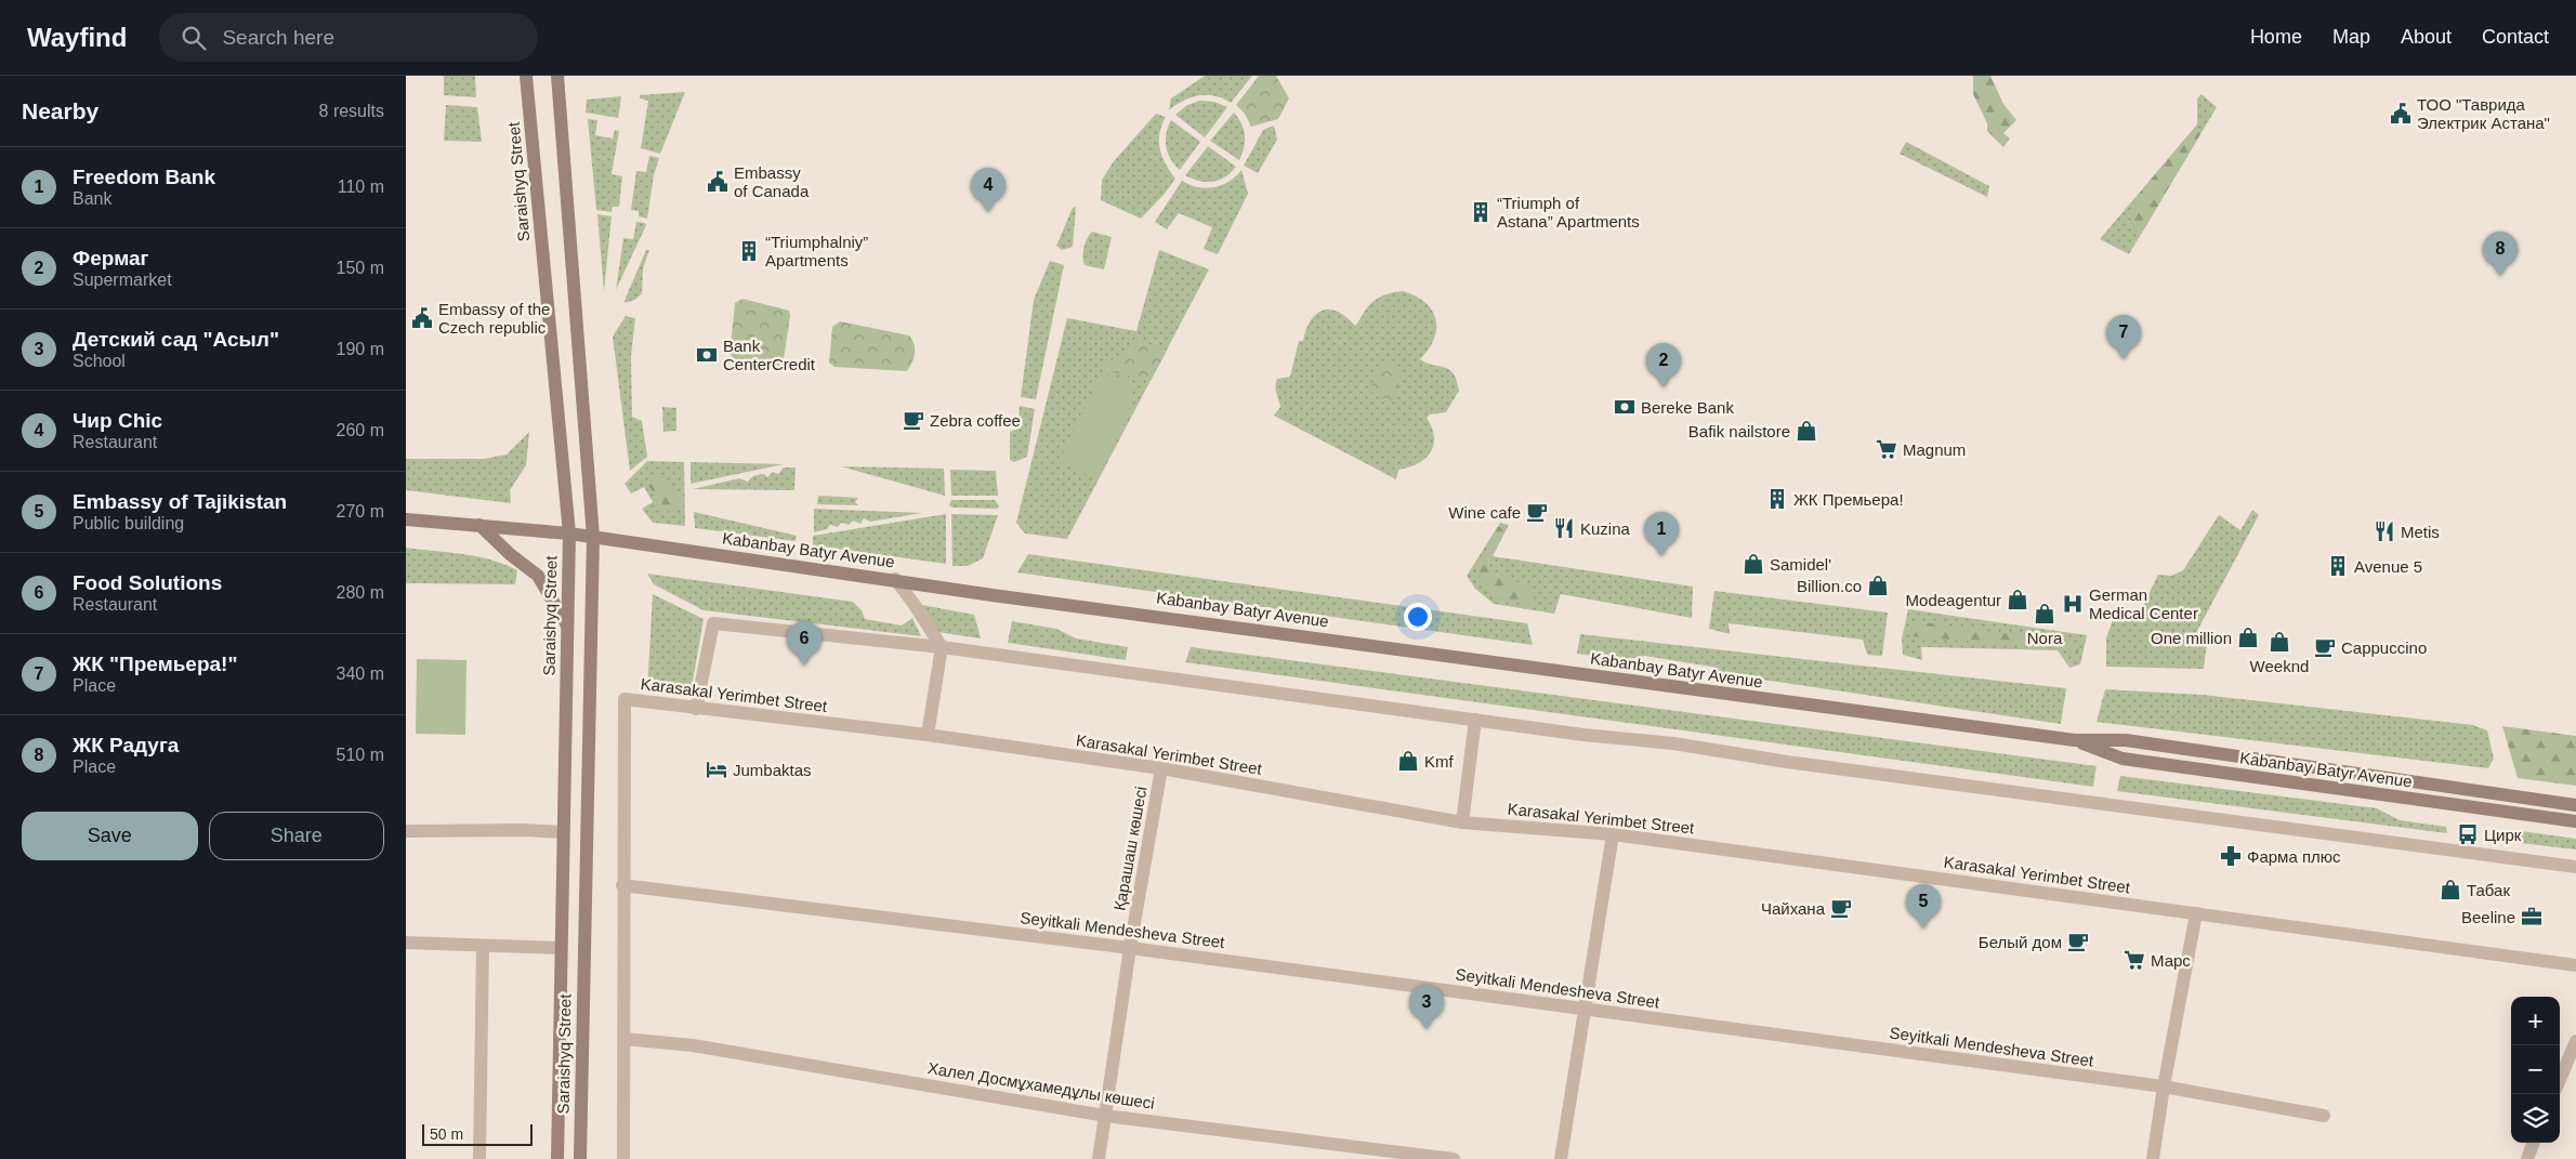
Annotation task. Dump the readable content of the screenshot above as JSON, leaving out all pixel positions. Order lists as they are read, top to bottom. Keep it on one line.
{"streets":{"main road":["Saraishyq Street","Kabanbay Batyr Avenue"],"street":["Karasakal Yerimbet Street","Қарашаш көшесі","Seyitkali Mendesheva Street","Халел Досмұхамедұлы көшесі"]},"crossings":[["Saraishyq Street","Kabanbay Batyr Avenue"],["Karasakal Yerimbet Street","Қарашаш көшесі"],["Karasakal Yerimbet Street","Seyitkali Mendesheva Street"],["Қарашаш көшесі","Seyitkali Mendesheva Street"],["Қарашаш көшесі","Халел Досмұхамедұлы көшесі"]],"places":{"public building":["ТОО \"Таврида Электрик Астана\"","Embassy of Canada","Embassy of the Czech republic"],"building":["“Triumph of Astana” Apartments","“Triumphalniy” Apartments","ЖК Премьера!","Avenue 5"],"bank":["Bank CenterCredit","Bereke Bank"],"cafe":["Zebra coffee","Wine cafe","Cappuccino","Чайхана","Белый дом"],"shop":["Bafik nailstore","Samidel'","Billion.co","Modeagentur","Nora","One million","Weeknd","Kmf","Табак"],"supermarket":["Magnum","Марс"],"restaurant":["Kuzina","Metis"],"hospital":["German Medical Center"],"hotel":["Jumbaktas"],"bus stop":["Цирк"],"pharmacy":["Фарма плюс"],"office":["Beeline"]},"scale_bar":"50 m","page":{"header":"Wayfind","search":"Search here","nav":["Home","Map","About","Contact"],"heading":["Nearby","8 results"],"list":[{"mark":"1","name":"Freedom Bank","note":"Bank","value":"110 m"},{"mark":"2","name":"Фермаг","note":"Supermarket","value":"150 m"},{"mark":"3","name":"Детский сад \"Асыл\"","note":"School","value":"190 m"},{"mark":"4","name":"Чир Chic","note":"Restaurant","value":"260 m"},{"mark":"5","name":"Embassy of Tajikistan","note":"Public building","value":"270 m"},{"mark":"6","name":"Food Solutions","note":"Restaurant","value":"280 m"},{"mark":"7","name":"ЖК \"Премьера!\"","note":"Place","value":"340 m"},{"mark":"8","name":"ЖК Радуга","note":"Place","value":"510 m"}],"pins":["4","8","7","2","1","6","5","3"],"buttons":["Save","Share"],"map_buttons":["+","−"],"scale":"50 m"}}
